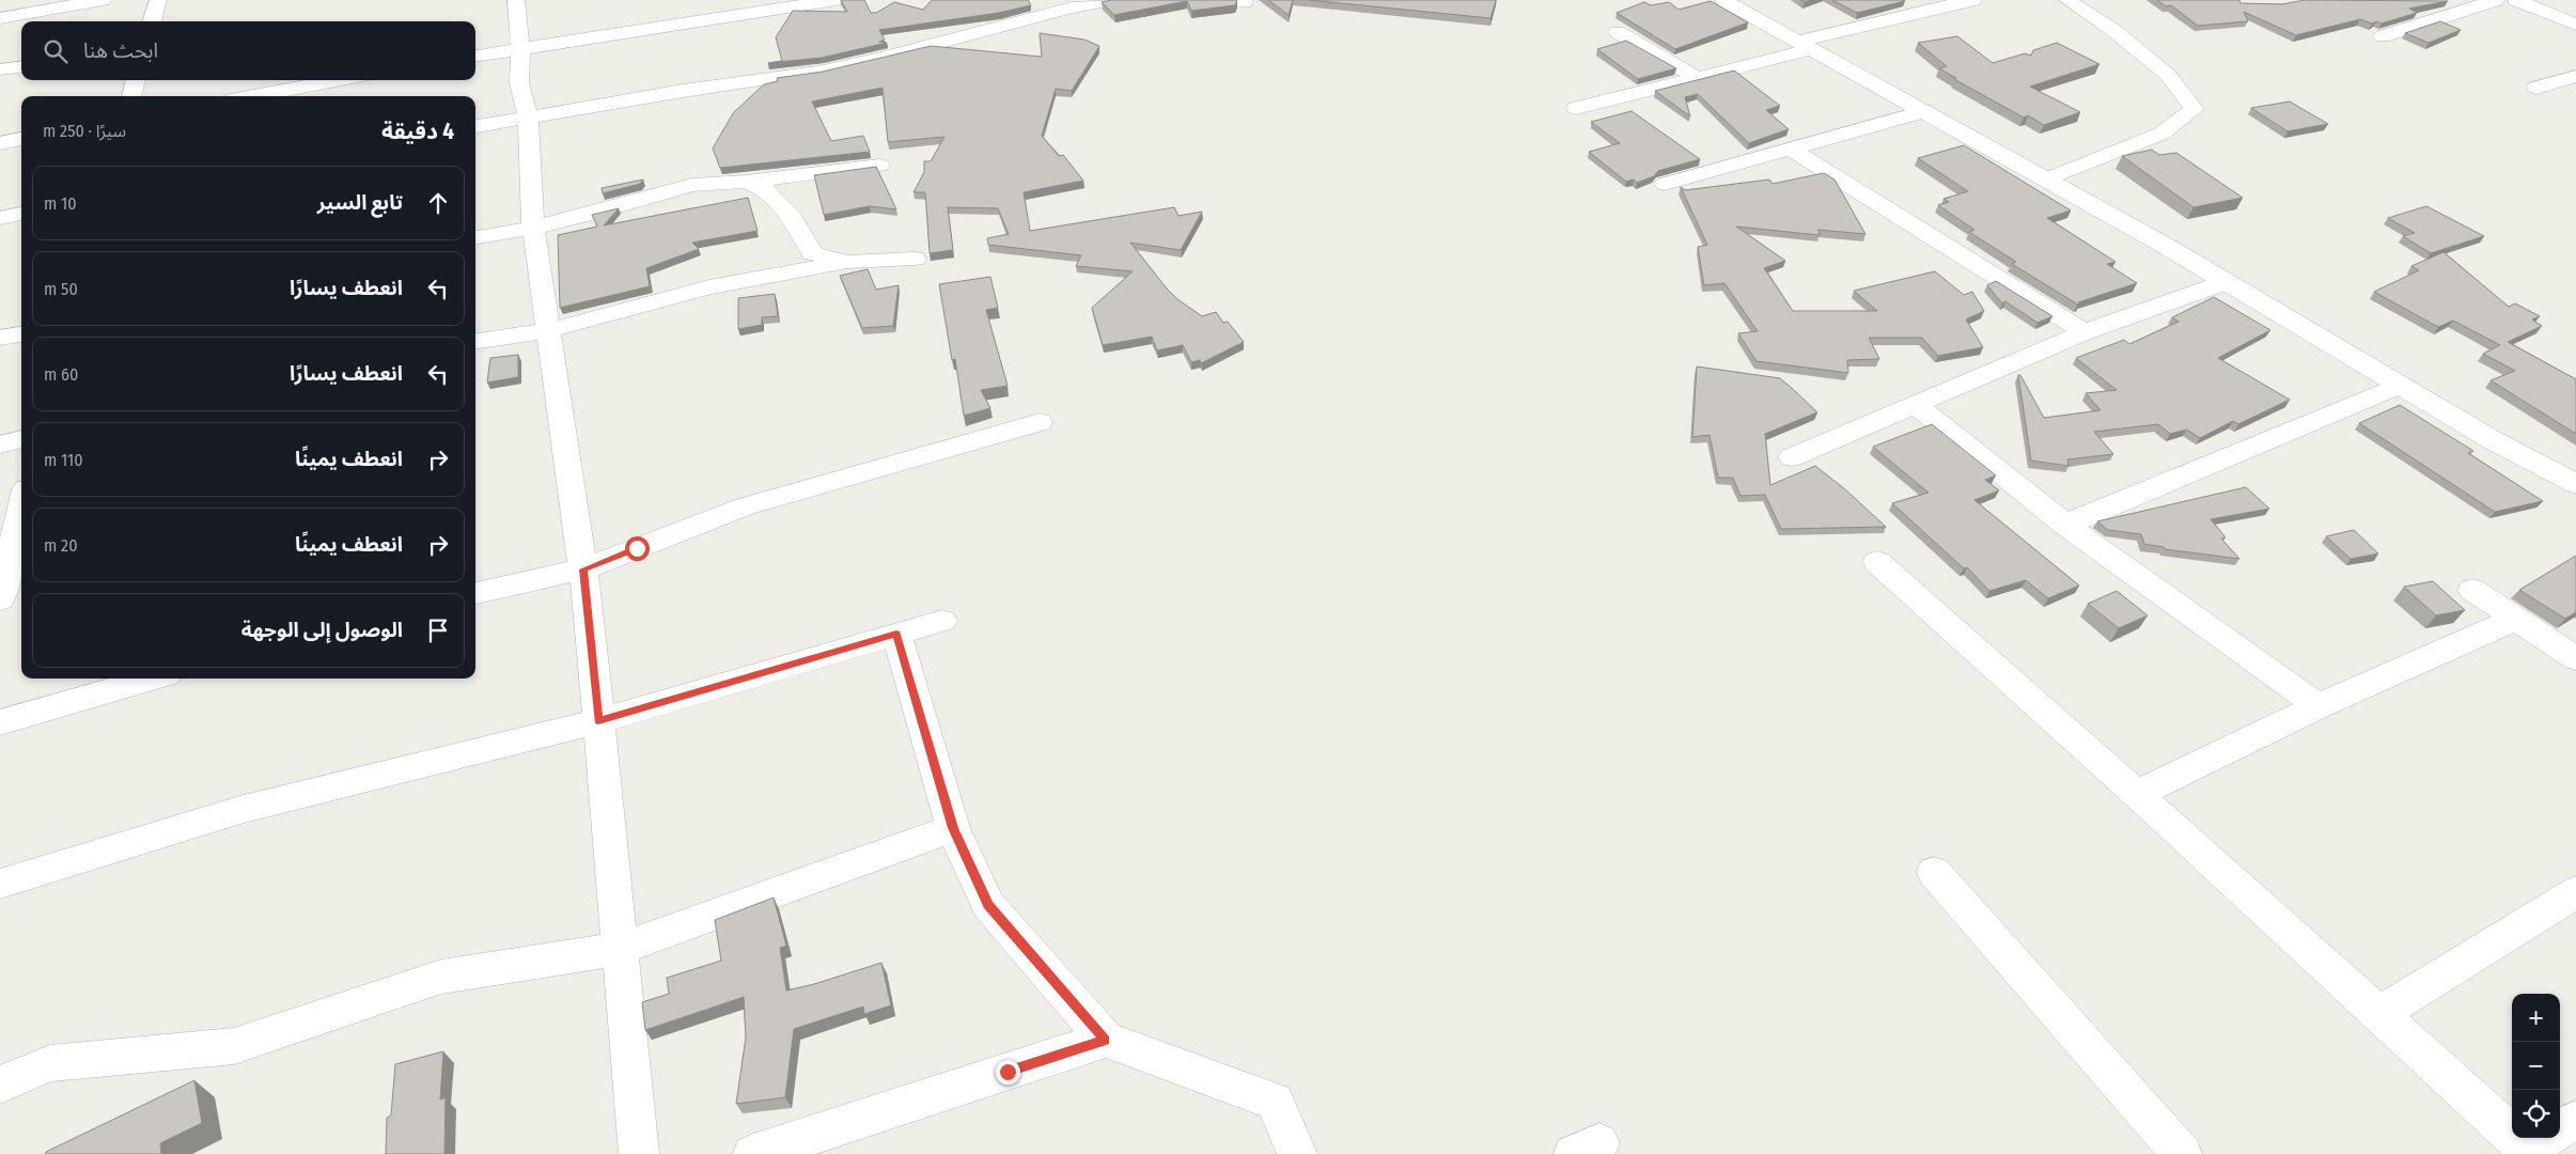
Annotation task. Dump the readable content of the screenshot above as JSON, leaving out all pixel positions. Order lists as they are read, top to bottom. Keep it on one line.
{"page":{"search":"ابحث هنا","heading":["4 دقيقة","سيرًا · 250 m"],"list":[["تابع السير","10 m"],["انعطف يسارًا","50 m"],["انعطف يسارًا","60 m"],["انعطف يمينًا","110 m"],["انعطف يمينًا","20 m"],"الوصول إلى الوجهة"],"map_buttons":["+","−"]}}
